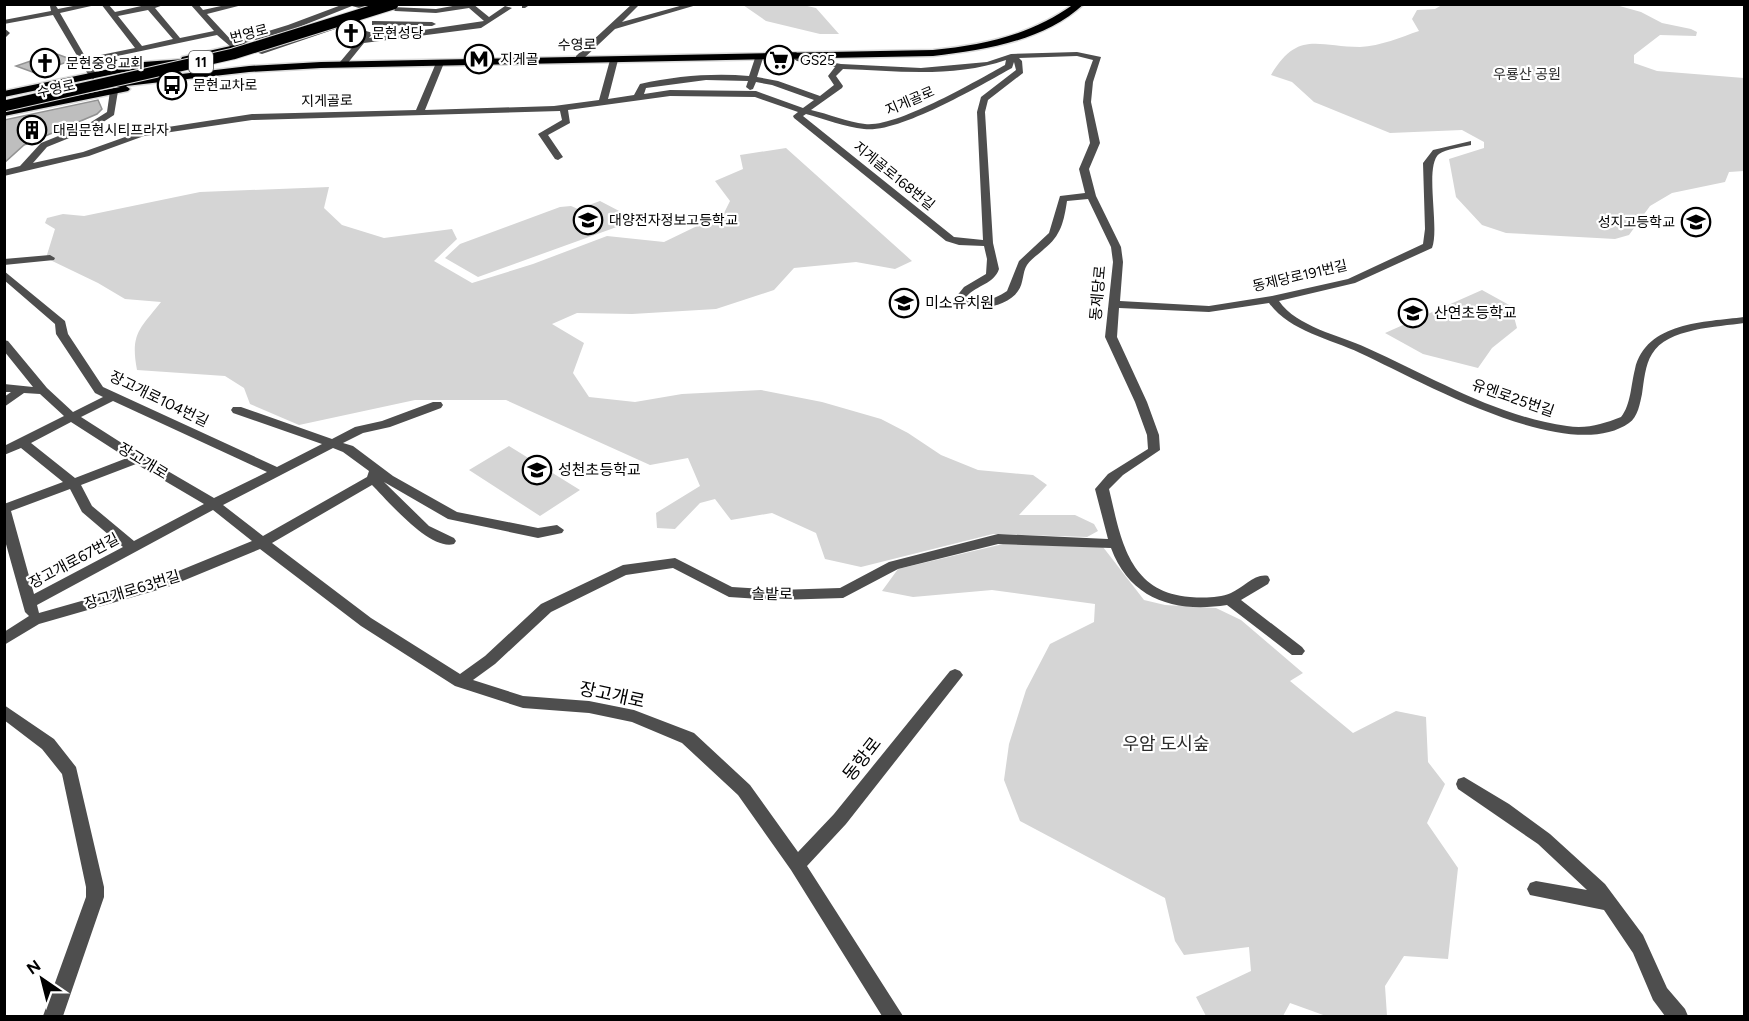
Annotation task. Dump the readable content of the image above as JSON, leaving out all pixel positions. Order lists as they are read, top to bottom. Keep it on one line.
{"streets":{"highway":["번영로","11"],"main road":["수영로"],"street":["지게골로","지게골로168번길","동제당로191번길","동제당로","유엔로25번길","장고개로104번길","장고개로","장고개로67번길","장고개로63번길","솔밭로","동항로"]},"crossings":[["번영로","수영로"],["수영로","지게골로"],["지게골로","지게골로168번길"],["지게골로","동제당로"],["동제당로191번길","동제당로"],["동제당로191번길","유엔로25번길"],["동제당로","솔밭로"],["장고개로","장고개로67번길"],["장고개로","장고개로63번길"],["장고개로","솔밭로"],["장고개로","동항로"]],"parks":["우룡산 공원","우암 도시숲"],"places":{"church":["문현성당","문현중앙교회"],"metro station":["지게골"],"supermarket":["GS25"],"bus stop":["문현교차로"],"building":["대림문현시티프라자"],"school or university":["대양전자정보고등학교","성지고등학교","미소유치원","산연초등학교","성천초등학교"]},"north":"top left"}
